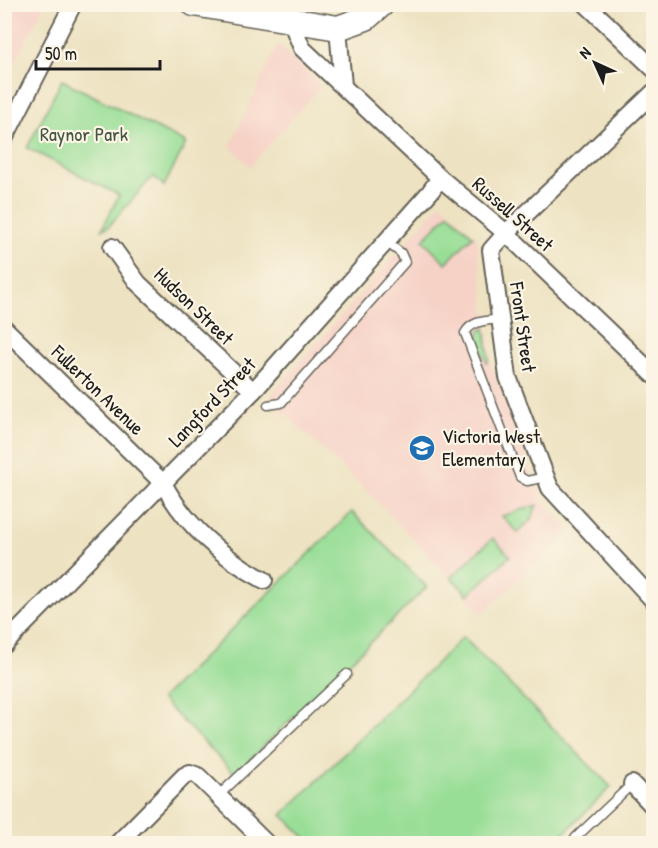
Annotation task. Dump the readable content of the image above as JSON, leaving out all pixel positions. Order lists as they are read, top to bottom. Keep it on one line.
{"streets":{"street":["Russell Street","Hudson Street","Front Street","Fullerton Avenue","Langford Street"]},"crossings":[["Russell Street","Front Street"],["Russell Street","Langford Street"],["Hudson Street","Langford Street"],["Fullerton Avenue","Langford Street"]],"parks":["Raynor Park"],"places":{"school or university":["Victoria West Elementary"]},"scale_bar":"50 m","north":"top left"}
